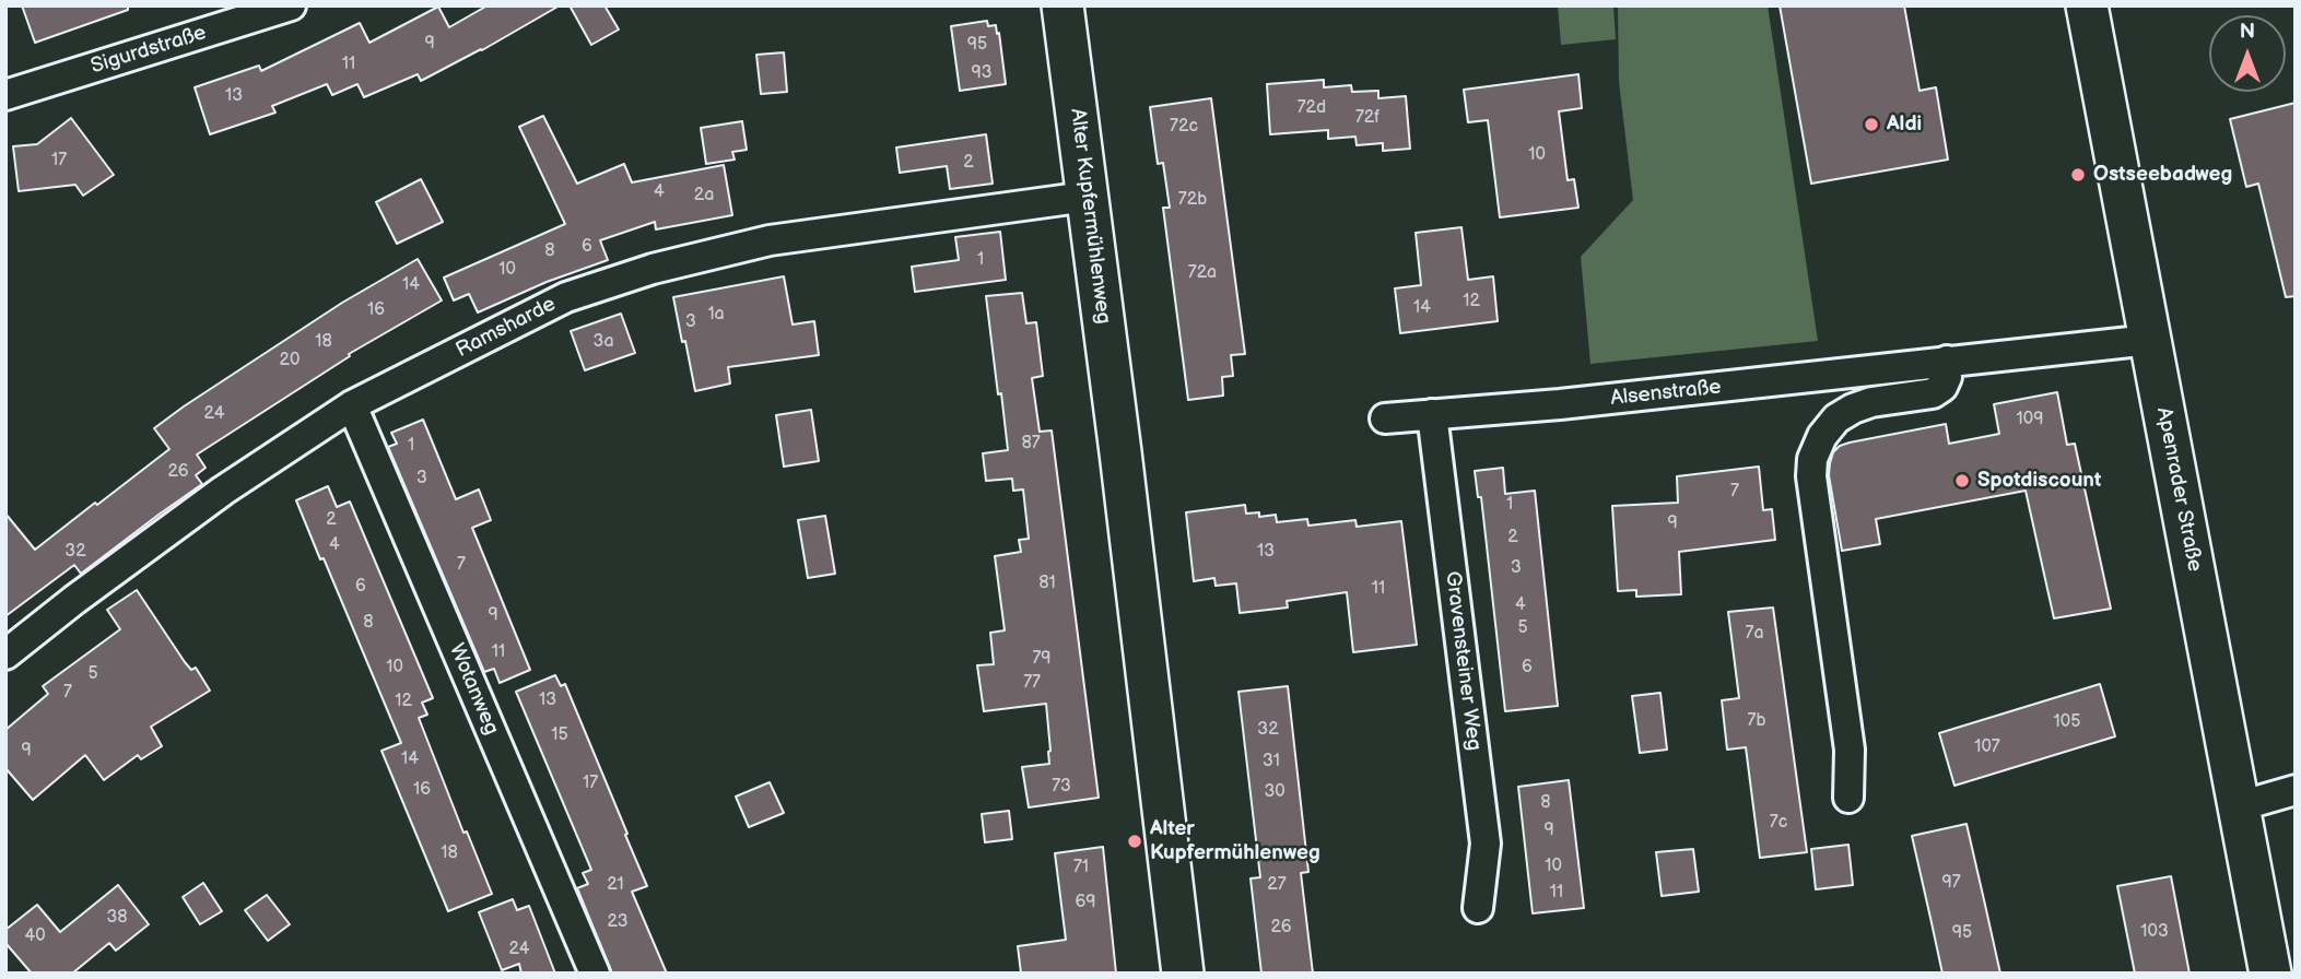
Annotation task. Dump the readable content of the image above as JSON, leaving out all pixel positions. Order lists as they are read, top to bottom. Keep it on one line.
{"streets":{"main road":["Alter Kupfermühlenweg","Apenrader Straße"],"street":["Sigurdstraße","Ramsharde","Alsenstraße","Gravensteiner Weg","Wotanweg"]},"crossings":[["Alter Kupfermühlenweg","Ramsharde"],["Ramsharde","Wotanweg"],["Alsenstraße","Apenrader Straße"],["Alsenstraße","Gravensteiner Weg"]],"places":["Aldi","Ostseebadweg","Spotdiscount","Alter Kupfermühlenweg"],"house_numbers":["9","95","11","93","13","72d","72f","72c","10","17","2","4","2a","72b","6","8","1","10","72a","14","12","14","16","1a","3","18","3a","20","24","109","87","1","26","3","7","1","2","9","2","4","32","13","7","3","81","6","11","4","9","8","5","7a","11","79","10","6","5","77","7","13","12","7b","105","32","15","107","9","14","31","17","73","16","30","8","7c","9","18","10","71","97","21","27","11","69","38","23","26","103","95","40","24"],"north":"top"}
